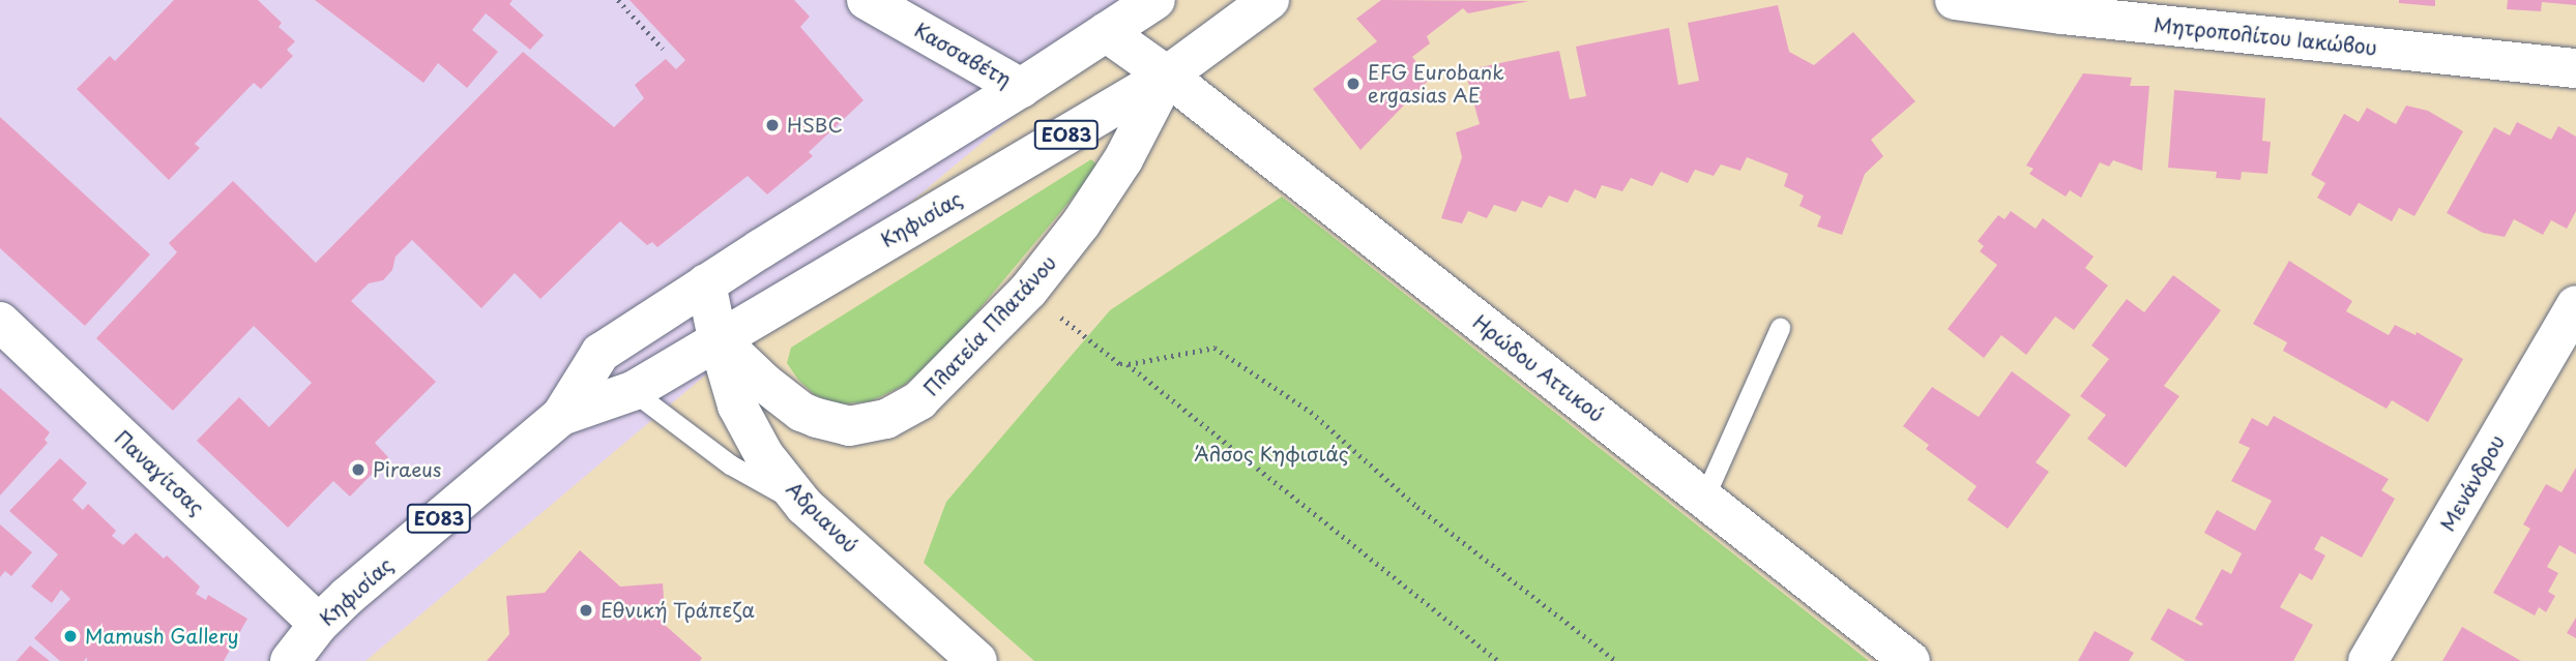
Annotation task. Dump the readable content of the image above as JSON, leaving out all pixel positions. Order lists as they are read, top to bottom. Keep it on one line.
{"streets":{"street":["Μητροπολίτου Ιακώβου","Κασσαβέτη","ΕΟ83","Κηφισίας","Πλατεία Πλατάνου","Ηρώδου Αττικού","Παναγίτσας","Μενάνδρου","Αδριανού"]},"crossings":[["Κασσαβέτη","Κηφισίας"],["Κηφισίας","Πλατεία Πλατάνου"],["Κηφισίας","Ηρώδου Αττικού"],["Κηφισίας","Παναγίτσας"],["Κηφισίας","Αδριανού"],["Πλατεία Πλατάνου","Ηρώδου Αττικού"],["Πλατεία Πλατάνου","Αδριανού"]],"parks":["Άλσος Κηφισιάς"],"places":["EFG Eurobank ergasias AE","HSBC","Piraeus","Εθνική Τράπεζα","Mamush Gallery"]}
